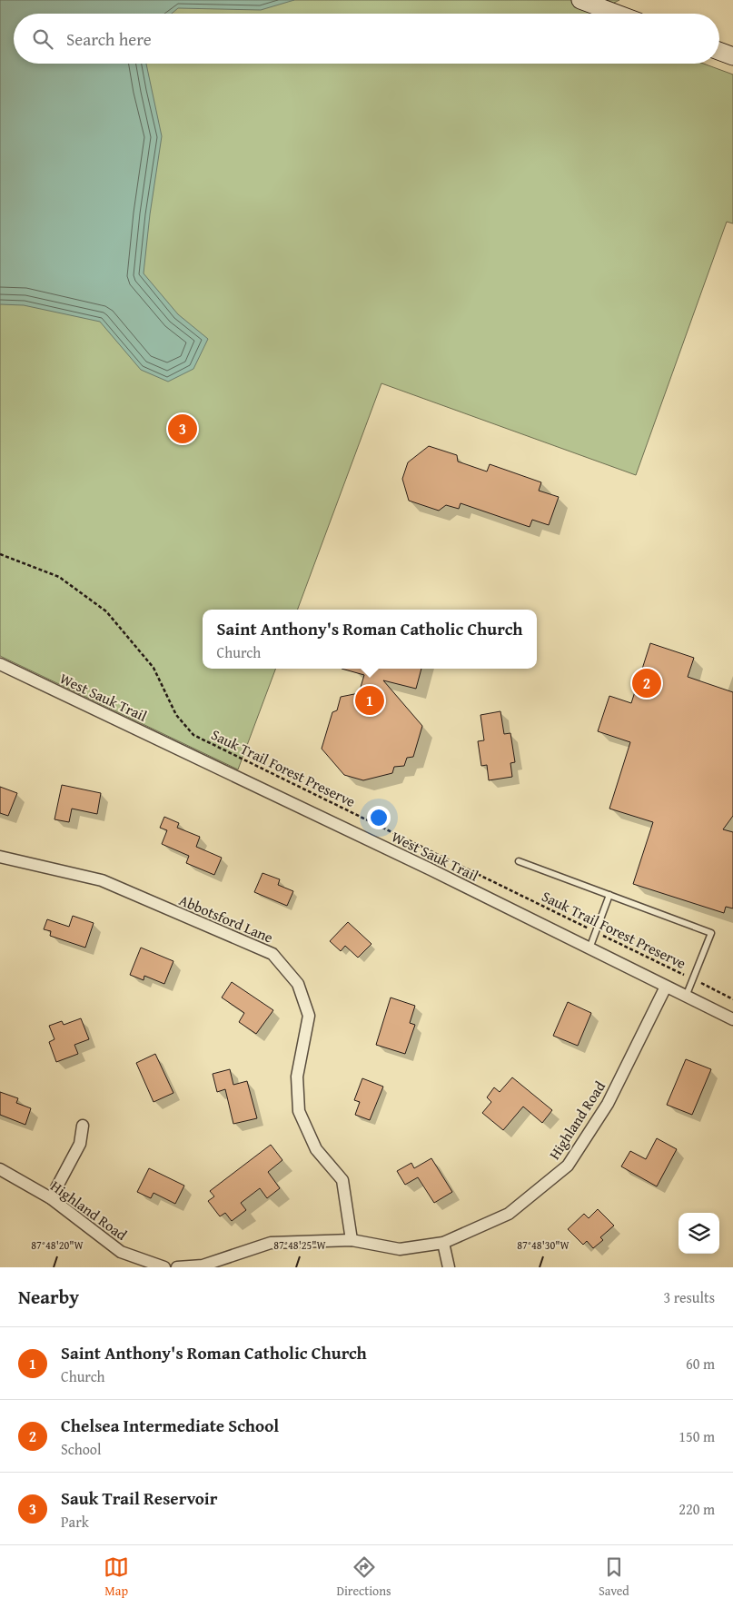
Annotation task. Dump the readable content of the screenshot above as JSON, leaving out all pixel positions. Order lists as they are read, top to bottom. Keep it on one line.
{"streets":{"street":["West Sauk Trail","Abbotsford Lane","Highland Road"],"path":["Sauk Trail Forest Preserve"]},"crossings":[["West Sauk Trail","Highland Road"],["Abbotsford Lane","Highland Road"]],"page":{"search":"Search here","pins":["3","2","1"],"popup":["Saint Anthony's Roman Catholic Church","Church"],"heading":["Nearby","3 results"],"list":[{"mark":"1","name":"Saint Anthony's Roman Catholic Church","note":"Church","value":"60 m"},{"mark":"2","name":"Chelsea Intermediate School","note":"School","value":"150 m"},{"mark":"3","name":"Sauk Trail Reservoir","note":"Park","value":"220 m"}],"nav":["Map","Directions","Saved"]},"coordinates":["87°48'20\"W","87°48'25\"W","87°48'30\"W"]}
